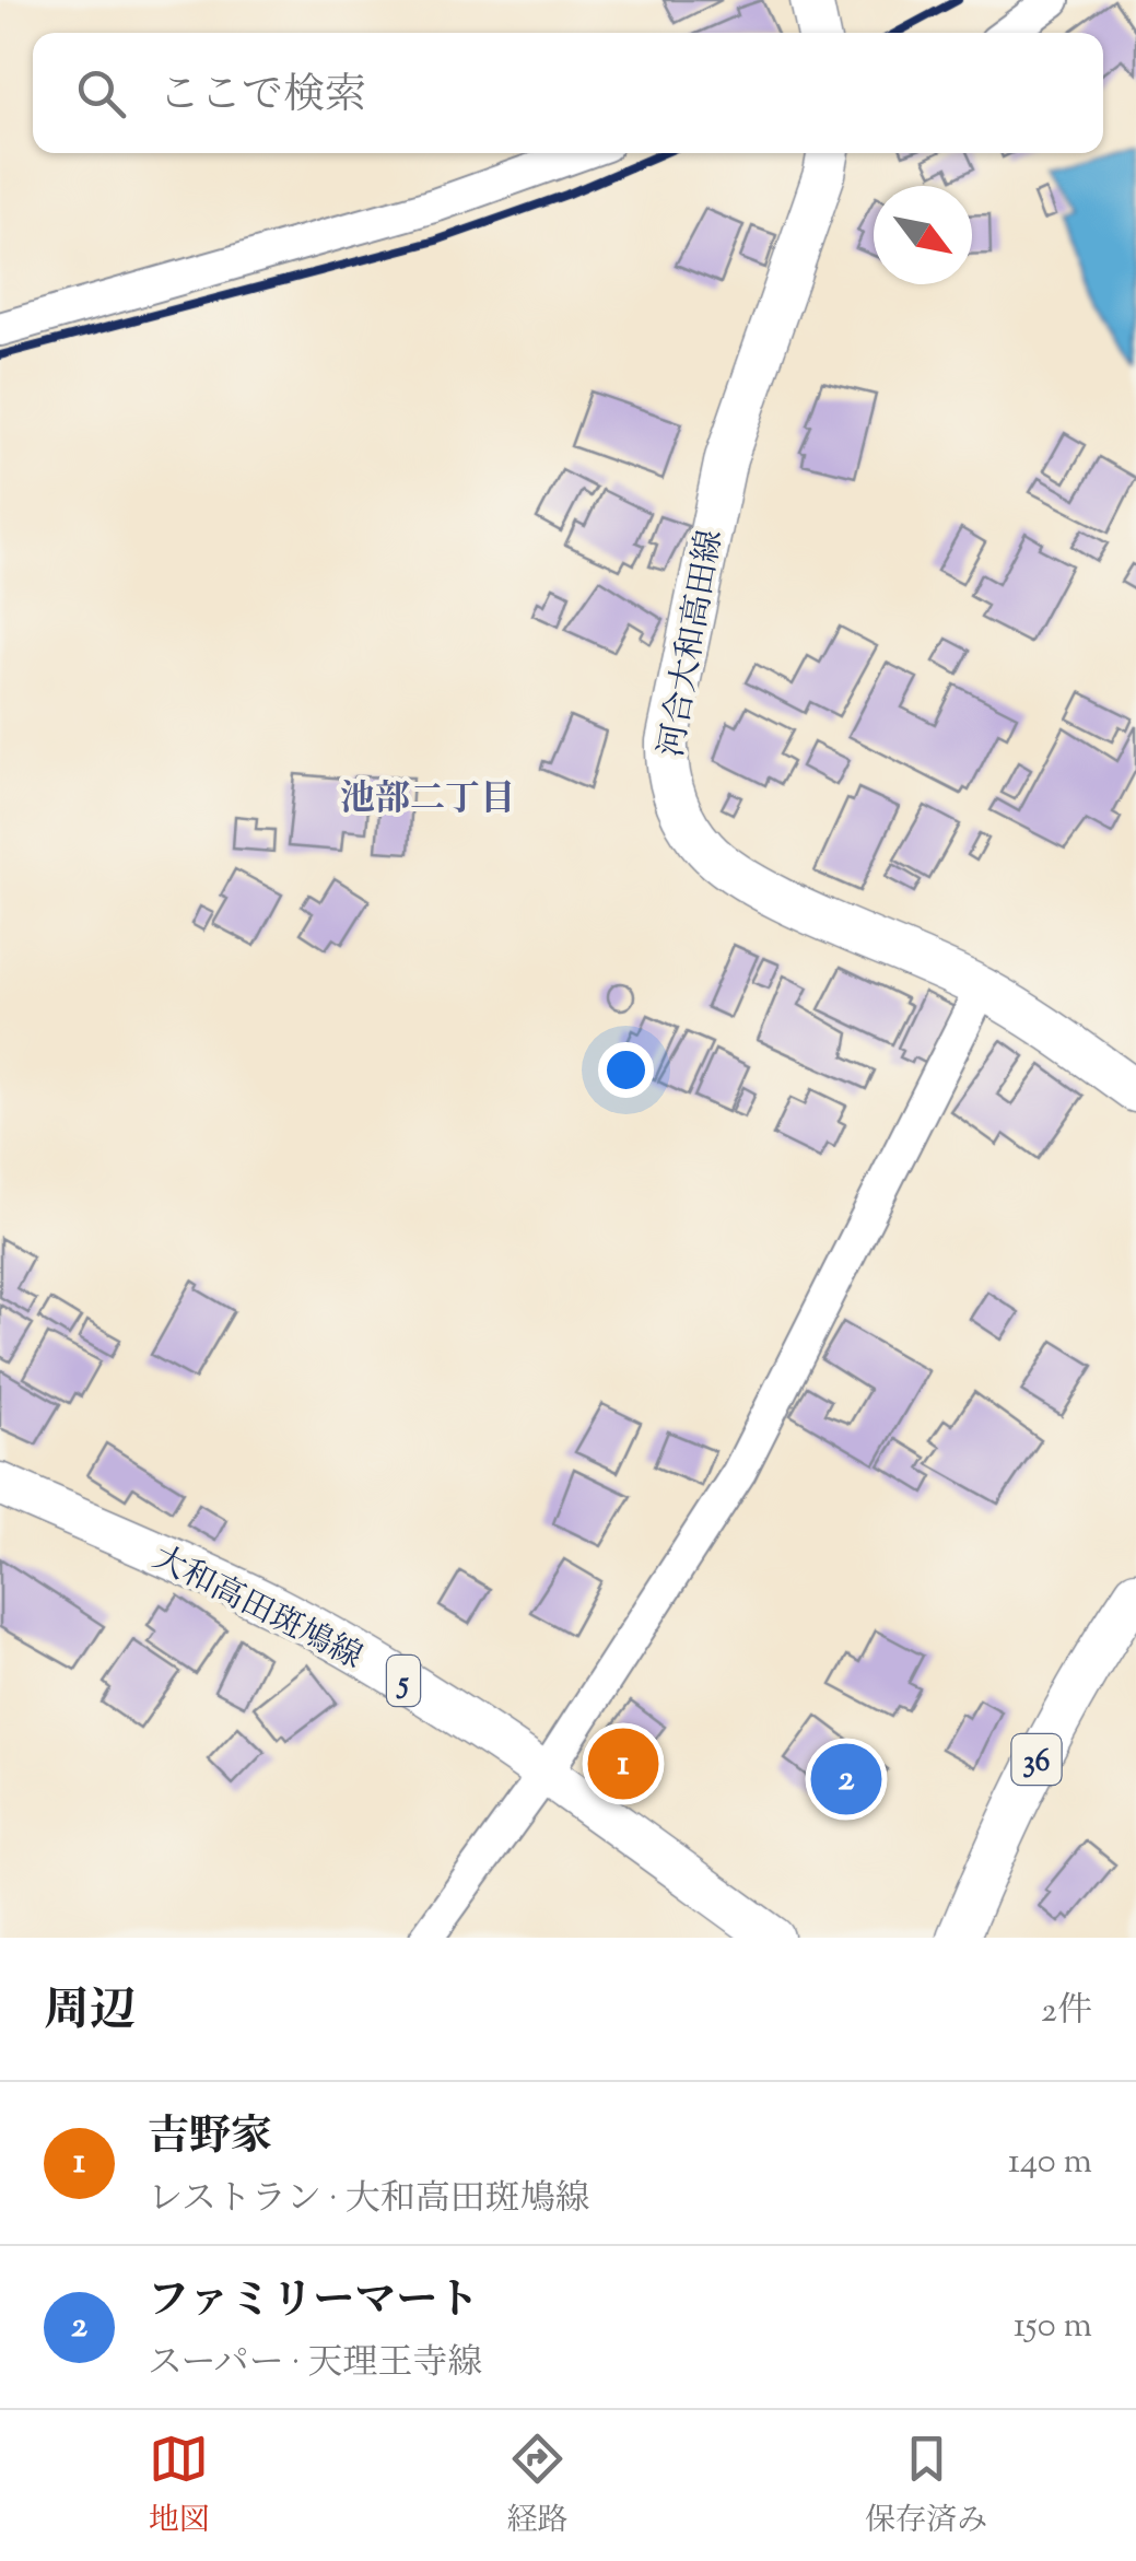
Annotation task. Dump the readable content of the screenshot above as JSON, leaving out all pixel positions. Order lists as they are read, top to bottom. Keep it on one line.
{"streets":{"main road":["河合大和高田線","大和高田斑鳩線","5","36"]},"districts":["池部二丁目"],"north":"bottom right","page":{"search":"ここで検索","pins":["1","2"],"heading":["周辺","2件"],"list":[{"mark":"1","name":"吉野家","note":"レストラン · 大和高田斑鳩線","value":"140 m"},{"mark":"2","name":"ファミリーマート","note":"スーパー · 天理王寺線","value":"150 m"}],"nav":["地図","経路","保存済み"]}}
